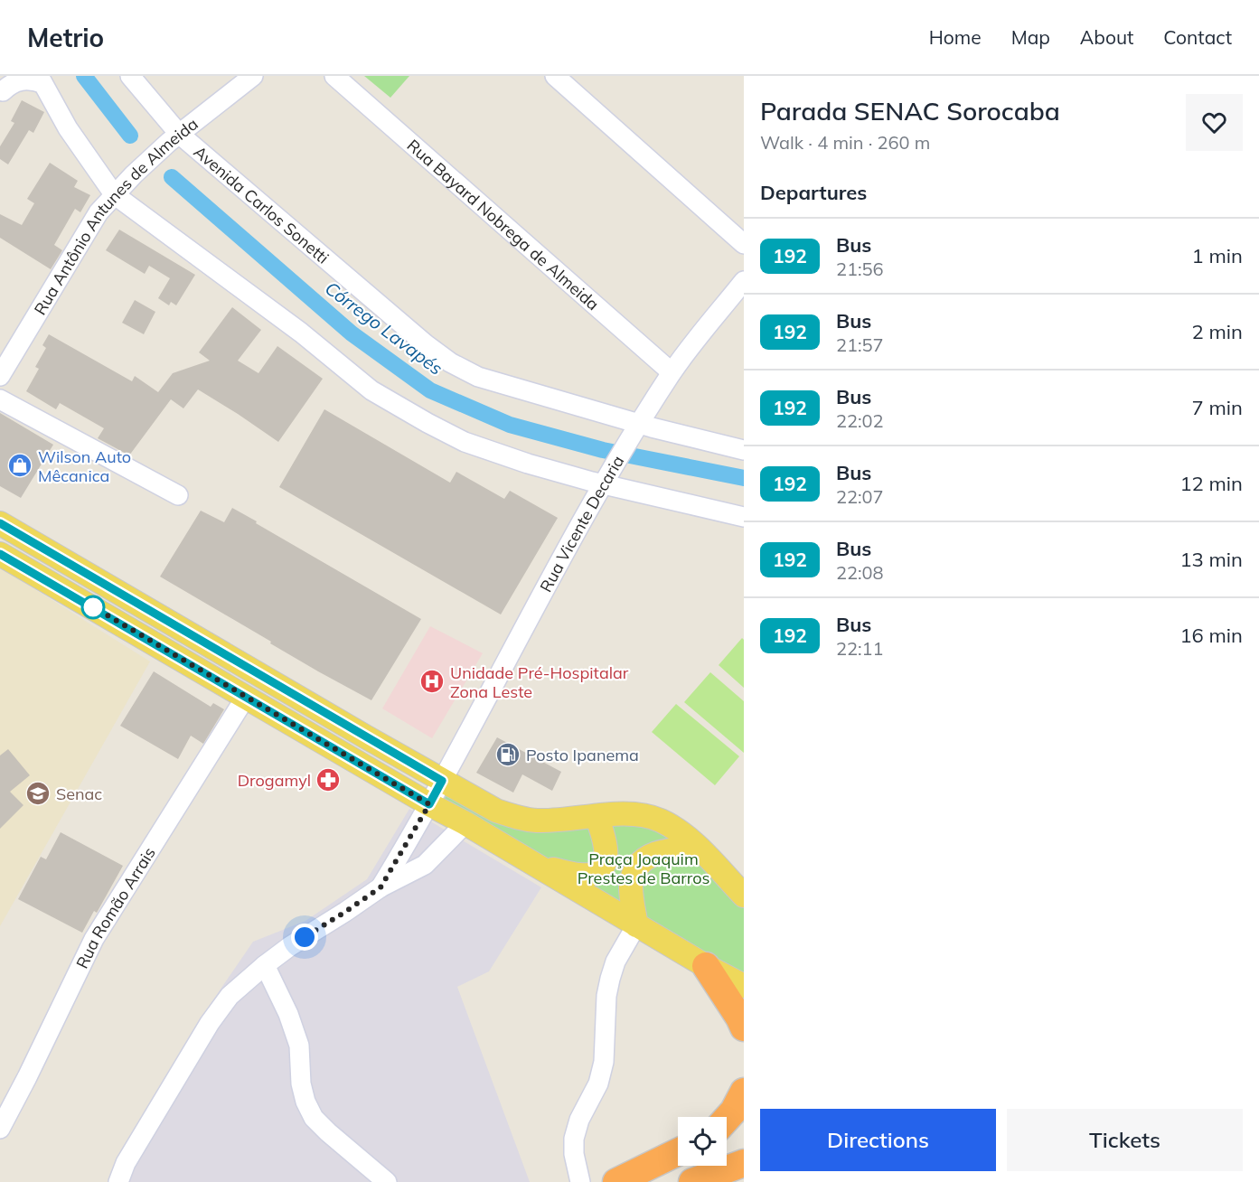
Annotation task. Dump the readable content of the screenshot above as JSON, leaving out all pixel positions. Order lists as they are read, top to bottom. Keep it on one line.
{"streets":{"street":["Avenida Carlos Sonetti","Rua Antônio Antunes de Almeida","Rua Bayard Nobrega de Almeida","Rua Vicente Decaria","Rua Romão Arrais"]},"crossings":[["Avenida Carlos Sonetti","Rua Antônio Antunes de Almeida"],["Avenida Carlos Sonetti","Rua Vicente Decaria"],["Rua Bayard Nobrega de Almeida","Rua Vicente Decaria"]],"water":["Córrego Lavapés"],"parks":["Praça Joaquim Prestes de Barros"],"places":{"shop":["Wilson Auto Mêcanica"],"hospital":["Unidade Pré-Hospitalar Zona Leste"],"fuel station":["Posto Ipanema"],"pharmacy":["Drogamyl"],"school or university":["Senac"]},"lines":["bus line 192"],"page":{"header":"Metrio","nav":["Home","Map","About","Contact"],"heading":[["Parada SENAC Sorocaba","Walk · 4 min · 260 m"],"Departures"],"list":[{"mark":"192","name":"Bus","note":"21:56","value":"1 min"},{"mark":"192","name":"Bus","note":"21:57","value":"2 min"},{"mark":"192","name":"Bus","note":"22:02","value":"7 min"},{"mark":"192","name":"Bus","note":"22:07","value":"12 min"},{"mark":"192","name":"Bus","note":"22:08","value":"13 min"},{"mark":"192","name":"Bus","note":"22:11","value":"16 min"}],"buttons":["Directions","Tickets"]}}
